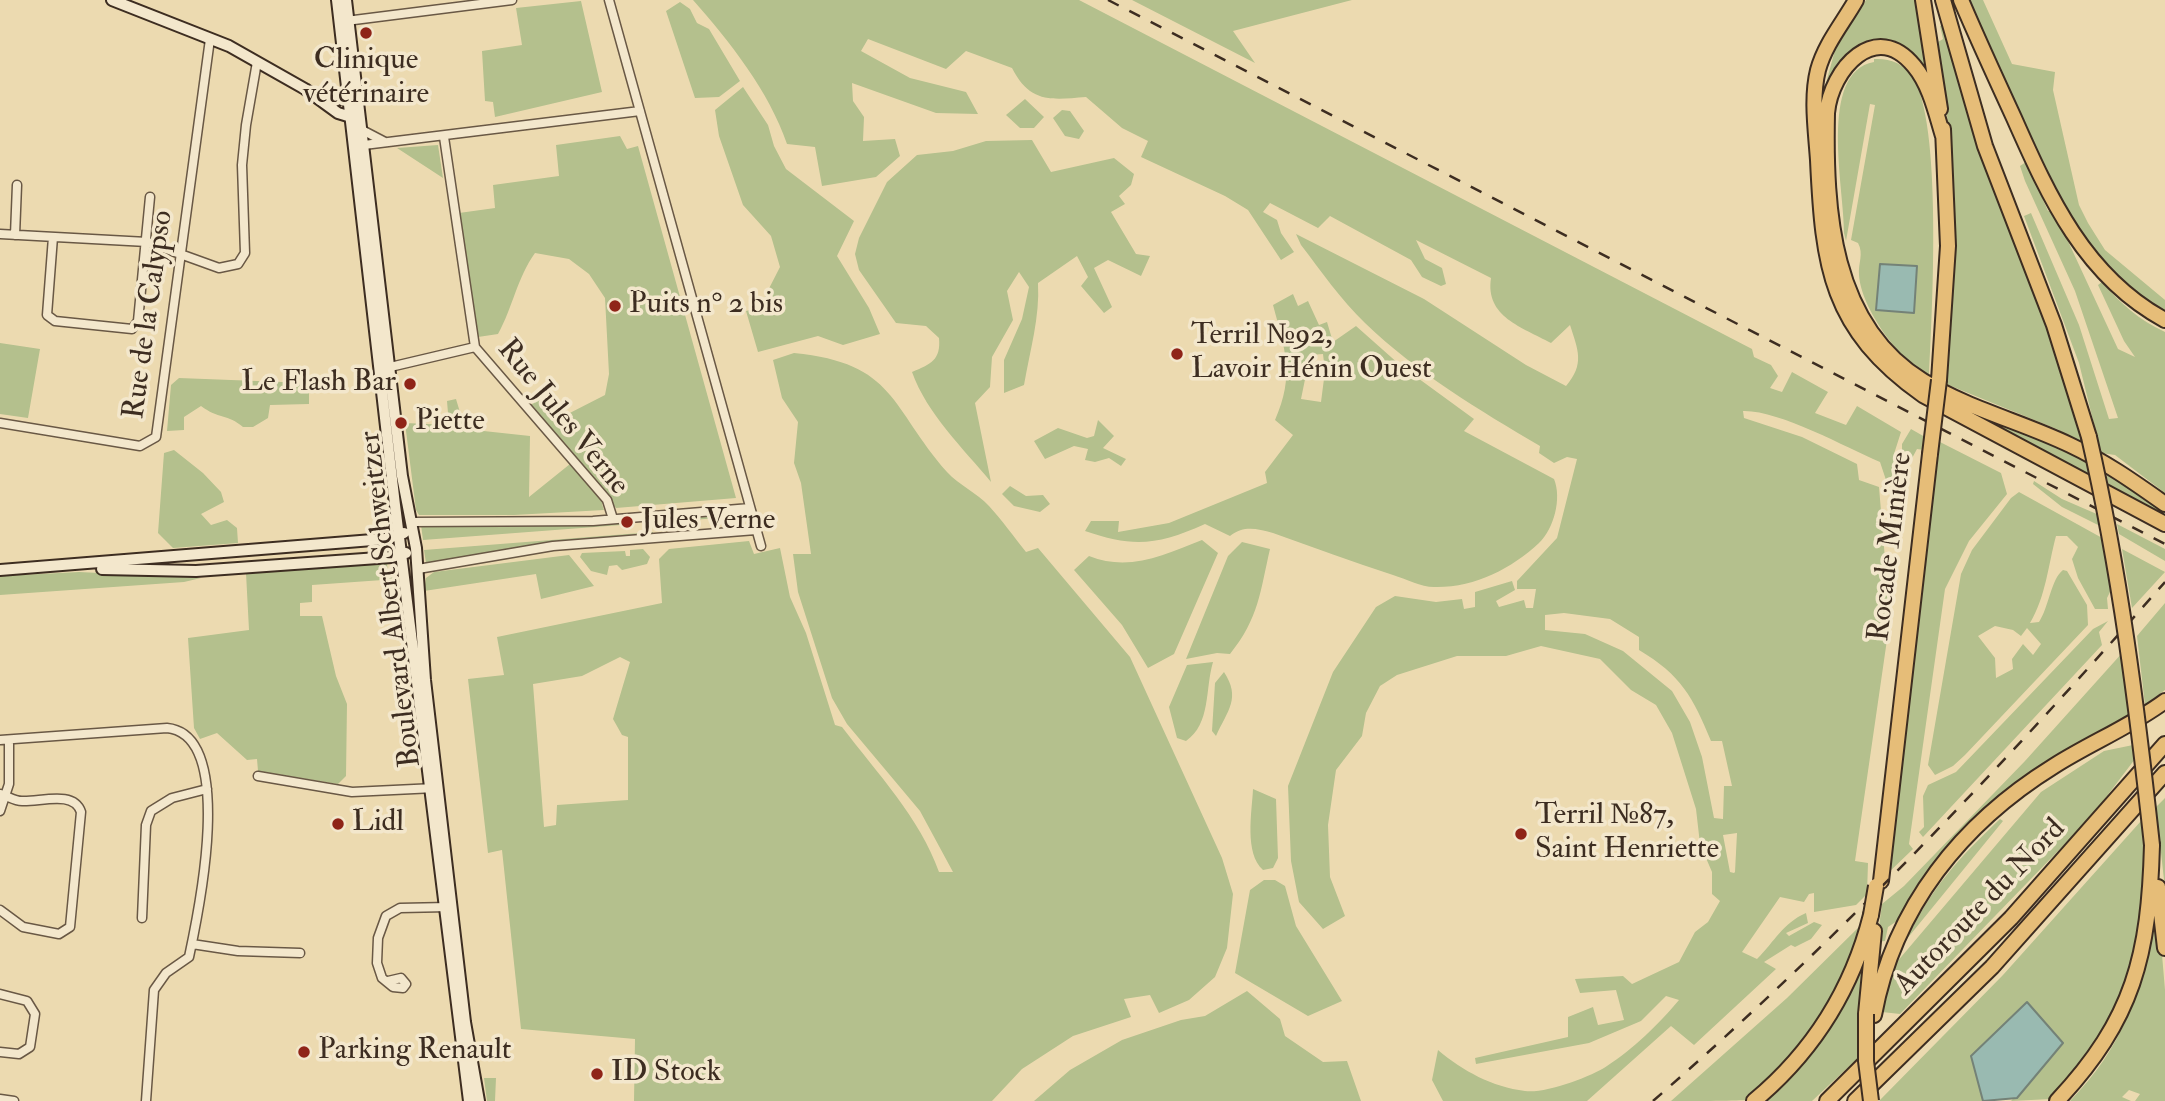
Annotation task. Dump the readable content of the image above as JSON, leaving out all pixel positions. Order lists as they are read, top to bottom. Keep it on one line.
{"streets":{"highway":["Rocade Minière","Autoroute du Nord"],"main road":["Boulevard Albert Schweitzer"],"street":["Rue de la Calypso","Rue Jules Verne"]},"places":["Clinique vétérinaire","Puits n° 2 bis","Terril №92, Lavoir Hénin Ouest","Le Flash Bar","Piette","Jules Verne","Lidl","Terril №87, Saint Henriette","Parking Renault","ID Stock"]}
